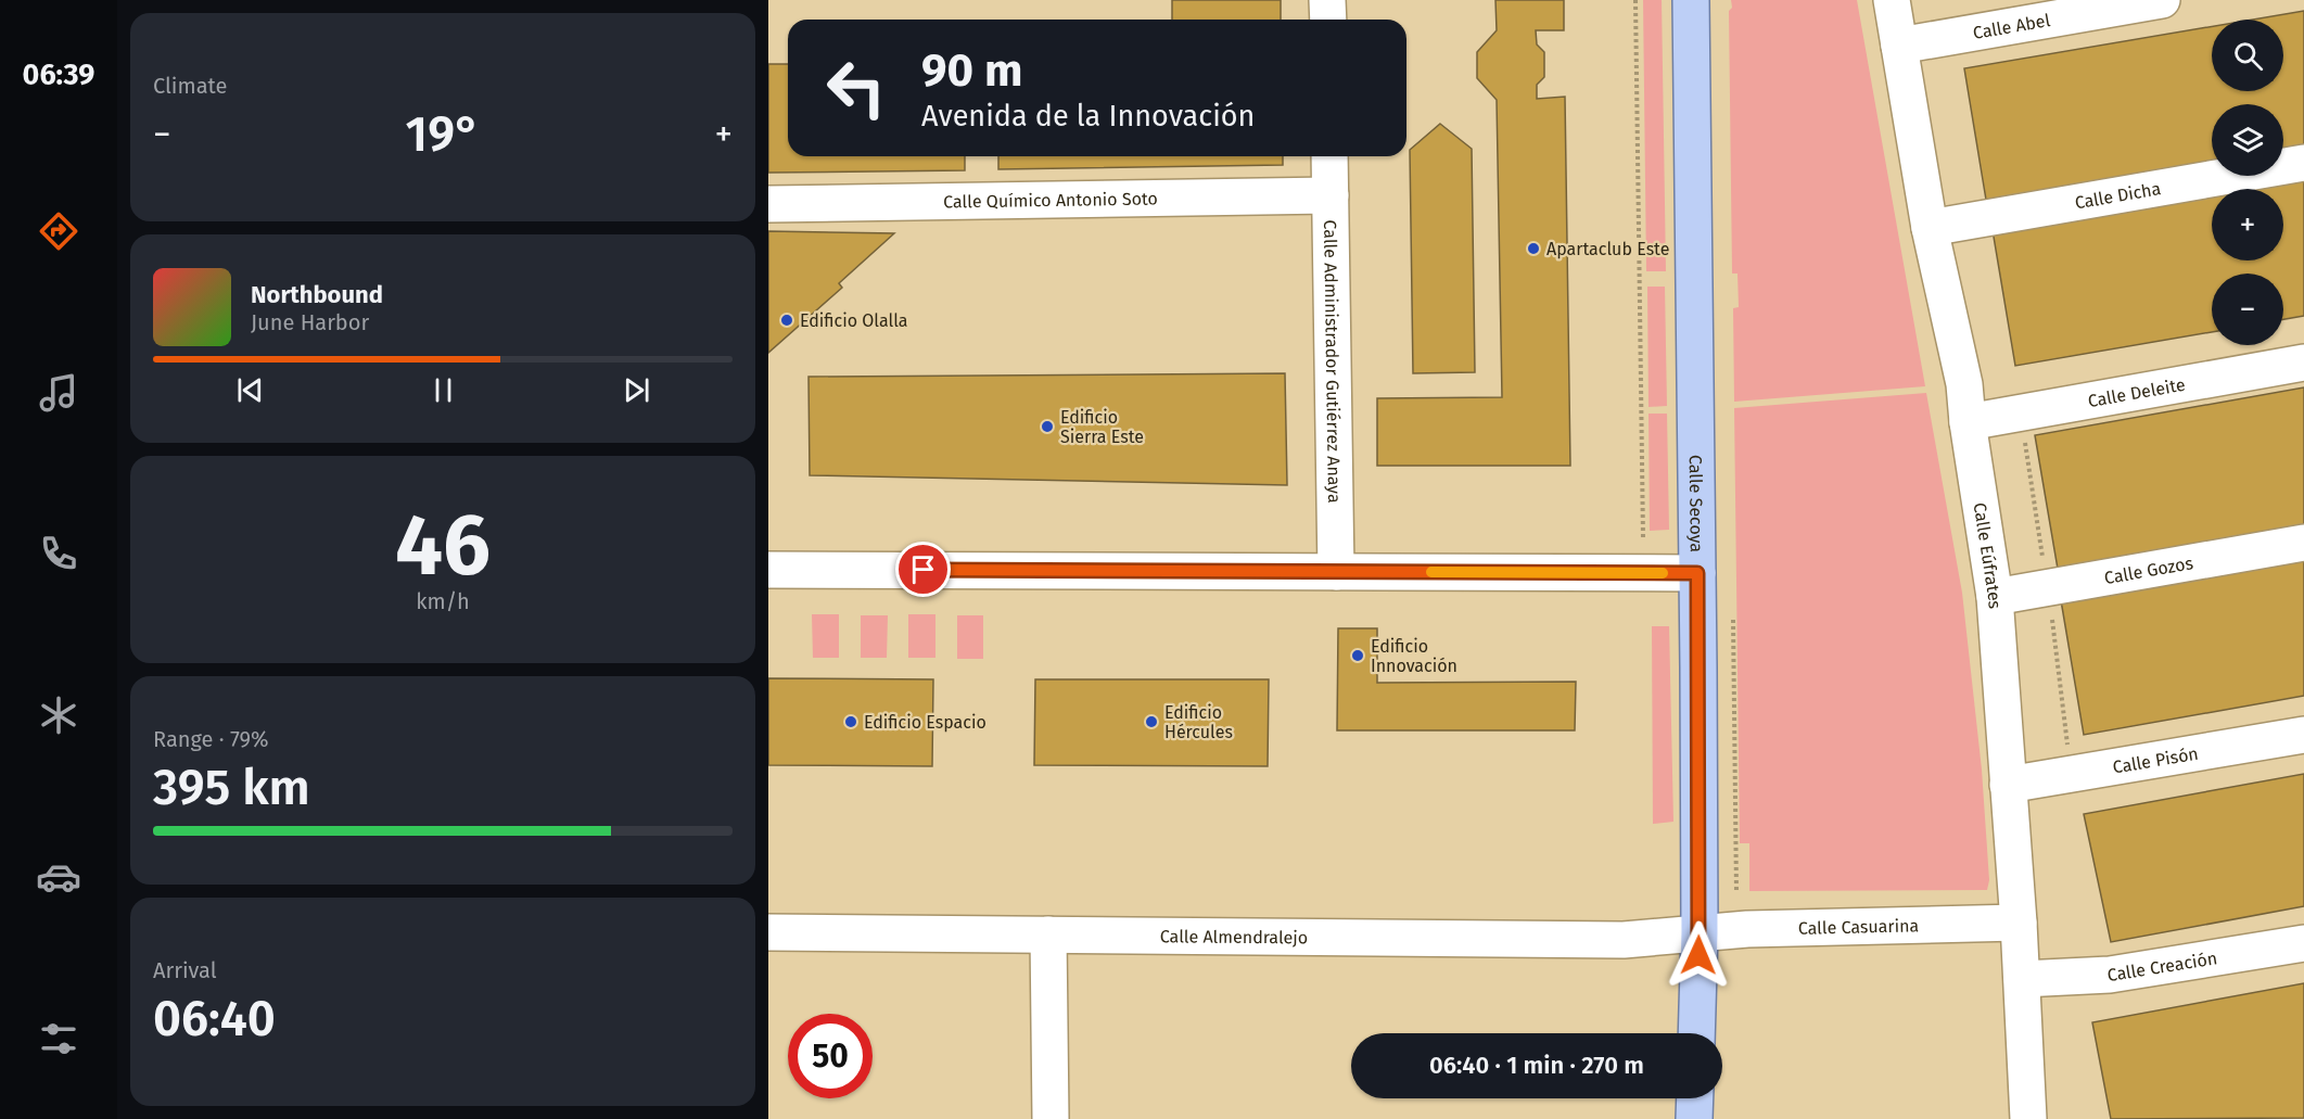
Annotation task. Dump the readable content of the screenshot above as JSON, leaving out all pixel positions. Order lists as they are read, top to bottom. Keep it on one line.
{"streets":{"main road":["Calle Secoya"],"street":["Calle Abel","Calle Dicha","Calle Químico Antonio Soto","Calle Administrador Gutiérrez Anaya","Calle Deleite","Calle Eúfrates","Calle Gozos","Calle Pisón","Calle Casuarina","Calle Almendralejo","Calle Creación"]},"crossings":[["Calle Abel","Calle Eúfrates"],["Calle Dicha","Calle Eúfrates"],["Calle Químico Antonio Soto","Calle Administrador Gutiérrez Anaya"],["Calle Deleite","Calle Eúfrates"],["Calle Secoya","Calle Casuarina"],["Calle Secoya","Calle Almendralejo"],["Calle Eúfrates","Calle Gozos"],["Calle Eúfrates","Calle Pisón"],["Calle Eúfrates","Calle Casuarina"],["Calle Eúfrates","Calle Creación"],["Calle Casuarina","Calle Almendralejo"]],"places":["Apartaclub Este","Edificio Olalla","Edificio Sierra Este","Edificio Innovación","Edificio Espacio","Edificio Hércules"],"page":{"tabs":"06:39","tile":["Climate",["46","km/h"],["Range · 79%","395 km"],["Arrival","06:40"]],"map_buttons":["+","−"],"turn":["90 m","Avenida de la Innovación"],"heat":["−","19°","+"],"song":["Northbound","June Harbor"],"limit":"50","trip":"06:40 · 1 min · 270 m"}}
